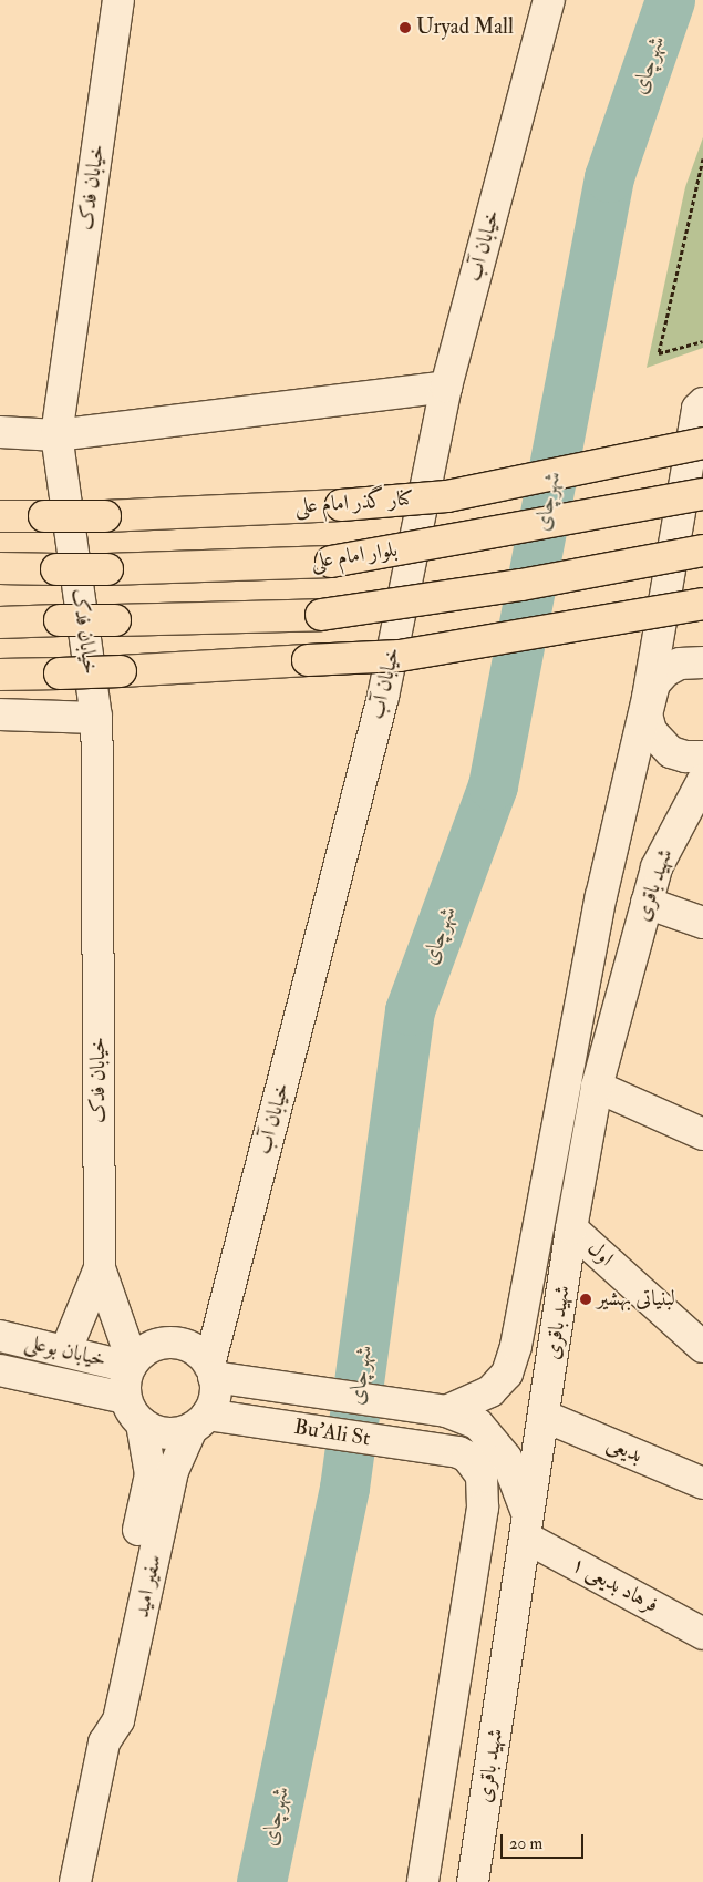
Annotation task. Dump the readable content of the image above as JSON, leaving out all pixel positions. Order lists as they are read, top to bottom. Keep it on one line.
{"streets":{"main road":["کنار گذر امام علی","بلوار امام علی"],"street":["خیابان فدک","خیابان آب","شهید باقری","اول","خیابان بوعلی","Bu'Ali St","بدیعی","فرهاد بدیعی ۱","سفیر امید"]},"crossings":[["خیابان فدک","خیابان آب"],["خیابان فدک","خیابان بوعلی"],["خیابان فدک","Bu'Ali St"],["خیابان فدک","سفیر امید"],["خیابان آب","خیابان بوعلی"],["خیابان آب","Bu'Ali St"],["خیابان آب","سفیر امید"],["شهید باقری","اول"],["شهید باقری","Bu'Ali St"],["شهید باقری","بدیعی"],["شهید باقری","فرهاد بدیعی ۱"],["خیابان بوعلی","Bu'Ali St"],["خیابان بوعلی","سفیر امید"],["Bu'Ali St","فرهاد بدیعی ۱"],["Bu'Ali St","سفیر امید"]],"water":["شهرچای"],"places":["Uryad Mall","لبنیاتی بهشیر"],"scale_bar":"20 m"}
